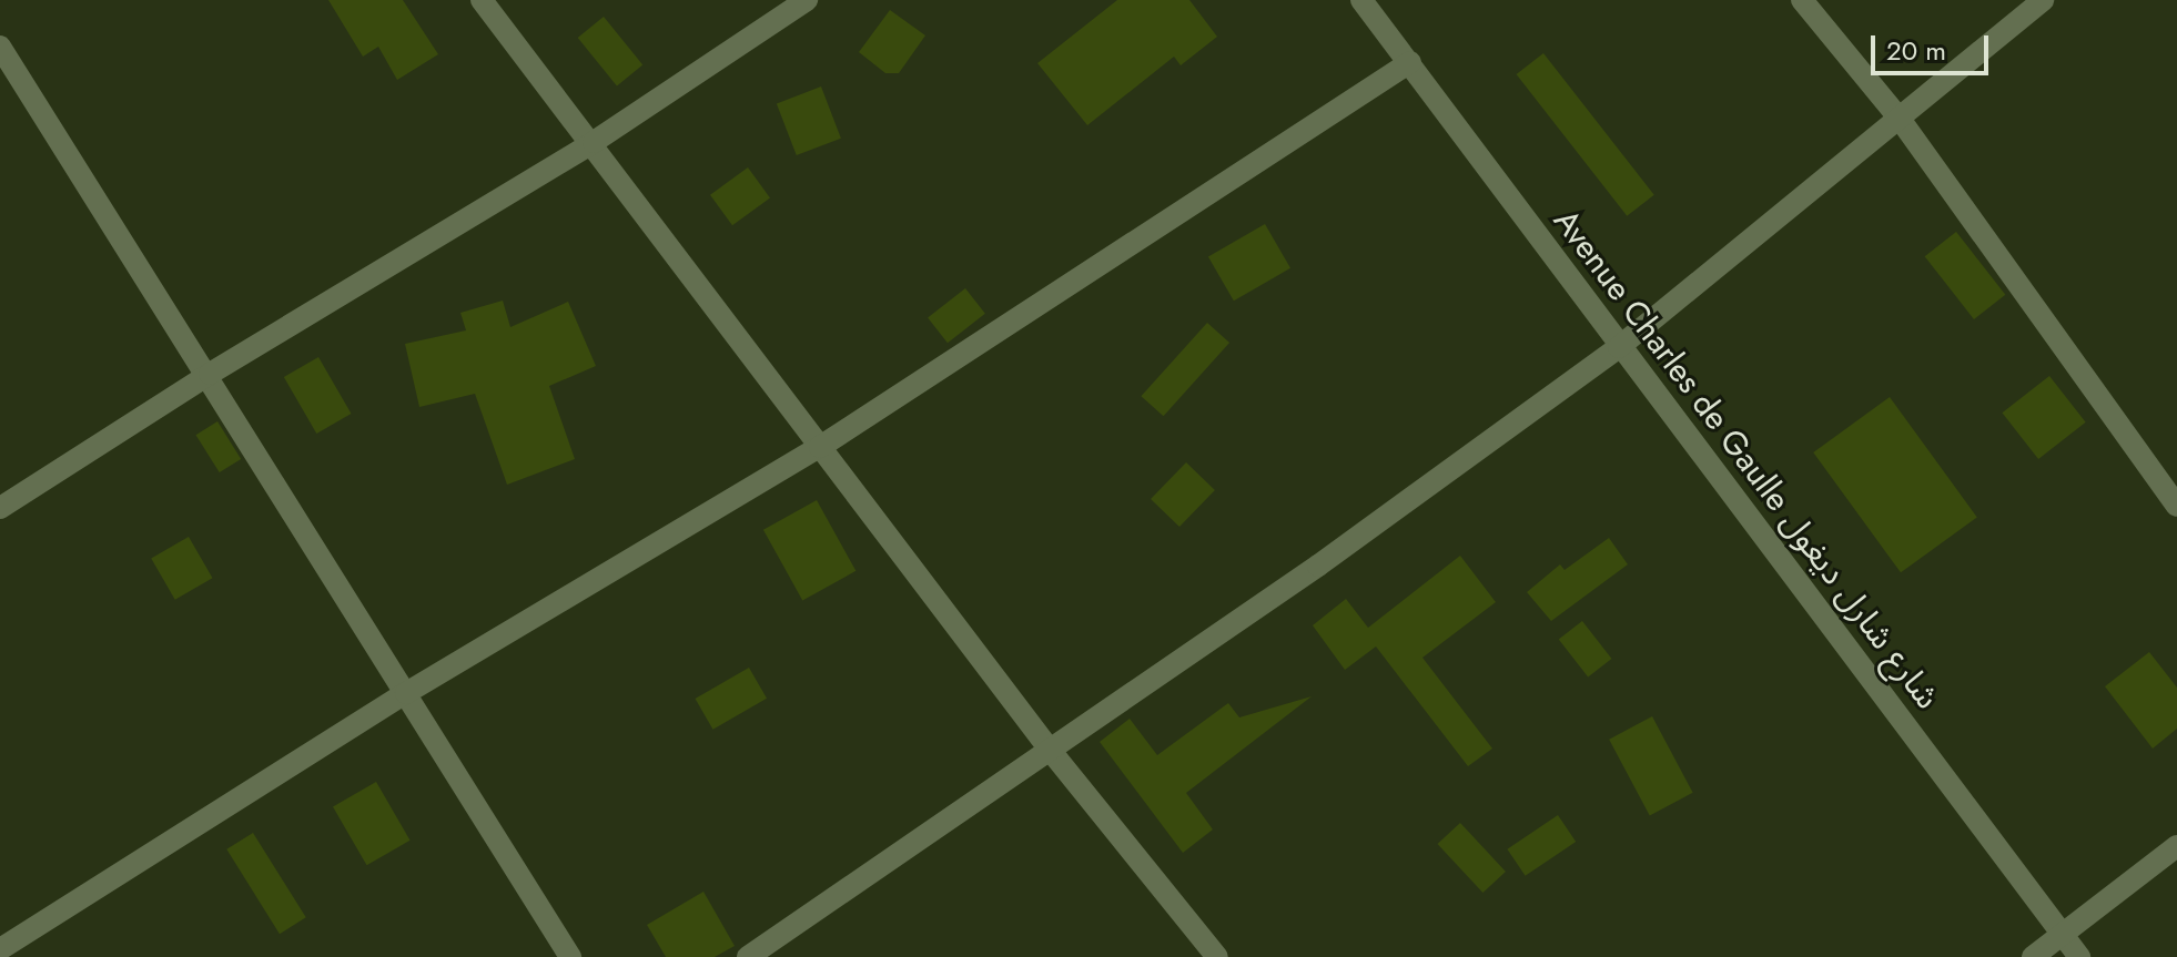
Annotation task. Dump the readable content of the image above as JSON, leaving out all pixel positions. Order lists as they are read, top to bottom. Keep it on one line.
{"streets":{"street":["Avenue Charles de Gaulle شارع شارل ديغول"]},"scale_bar":"20 m"}
